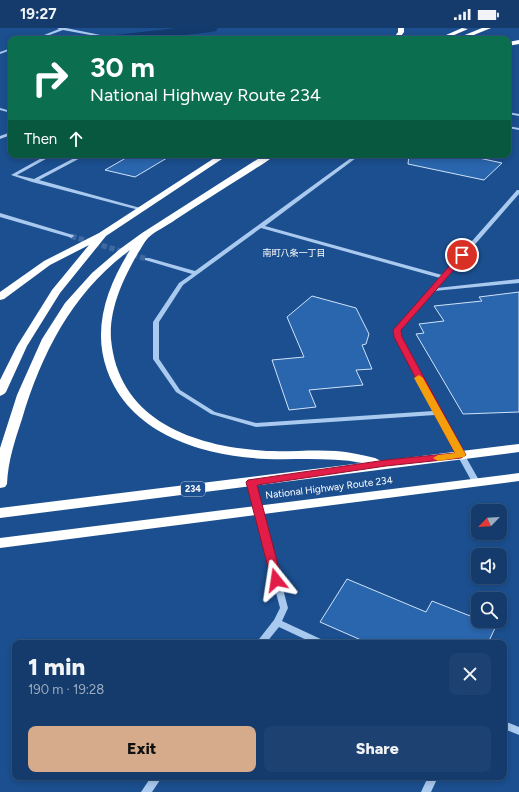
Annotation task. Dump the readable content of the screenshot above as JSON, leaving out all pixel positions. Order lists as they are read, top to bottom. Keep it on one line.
{"streets":{"highway":["National Highway Route 234","234"]},"crossings":[["National Highway Route 234","234"]],"districts":["南町八条一丁目"],"north":"bottom left","page":{"status":"19:27","turn":["30 m","National Highway Route 234"],"then":"Then","heading":["1 min","190 m · 19:28"],"buttons":["Exit","Share"]}}
